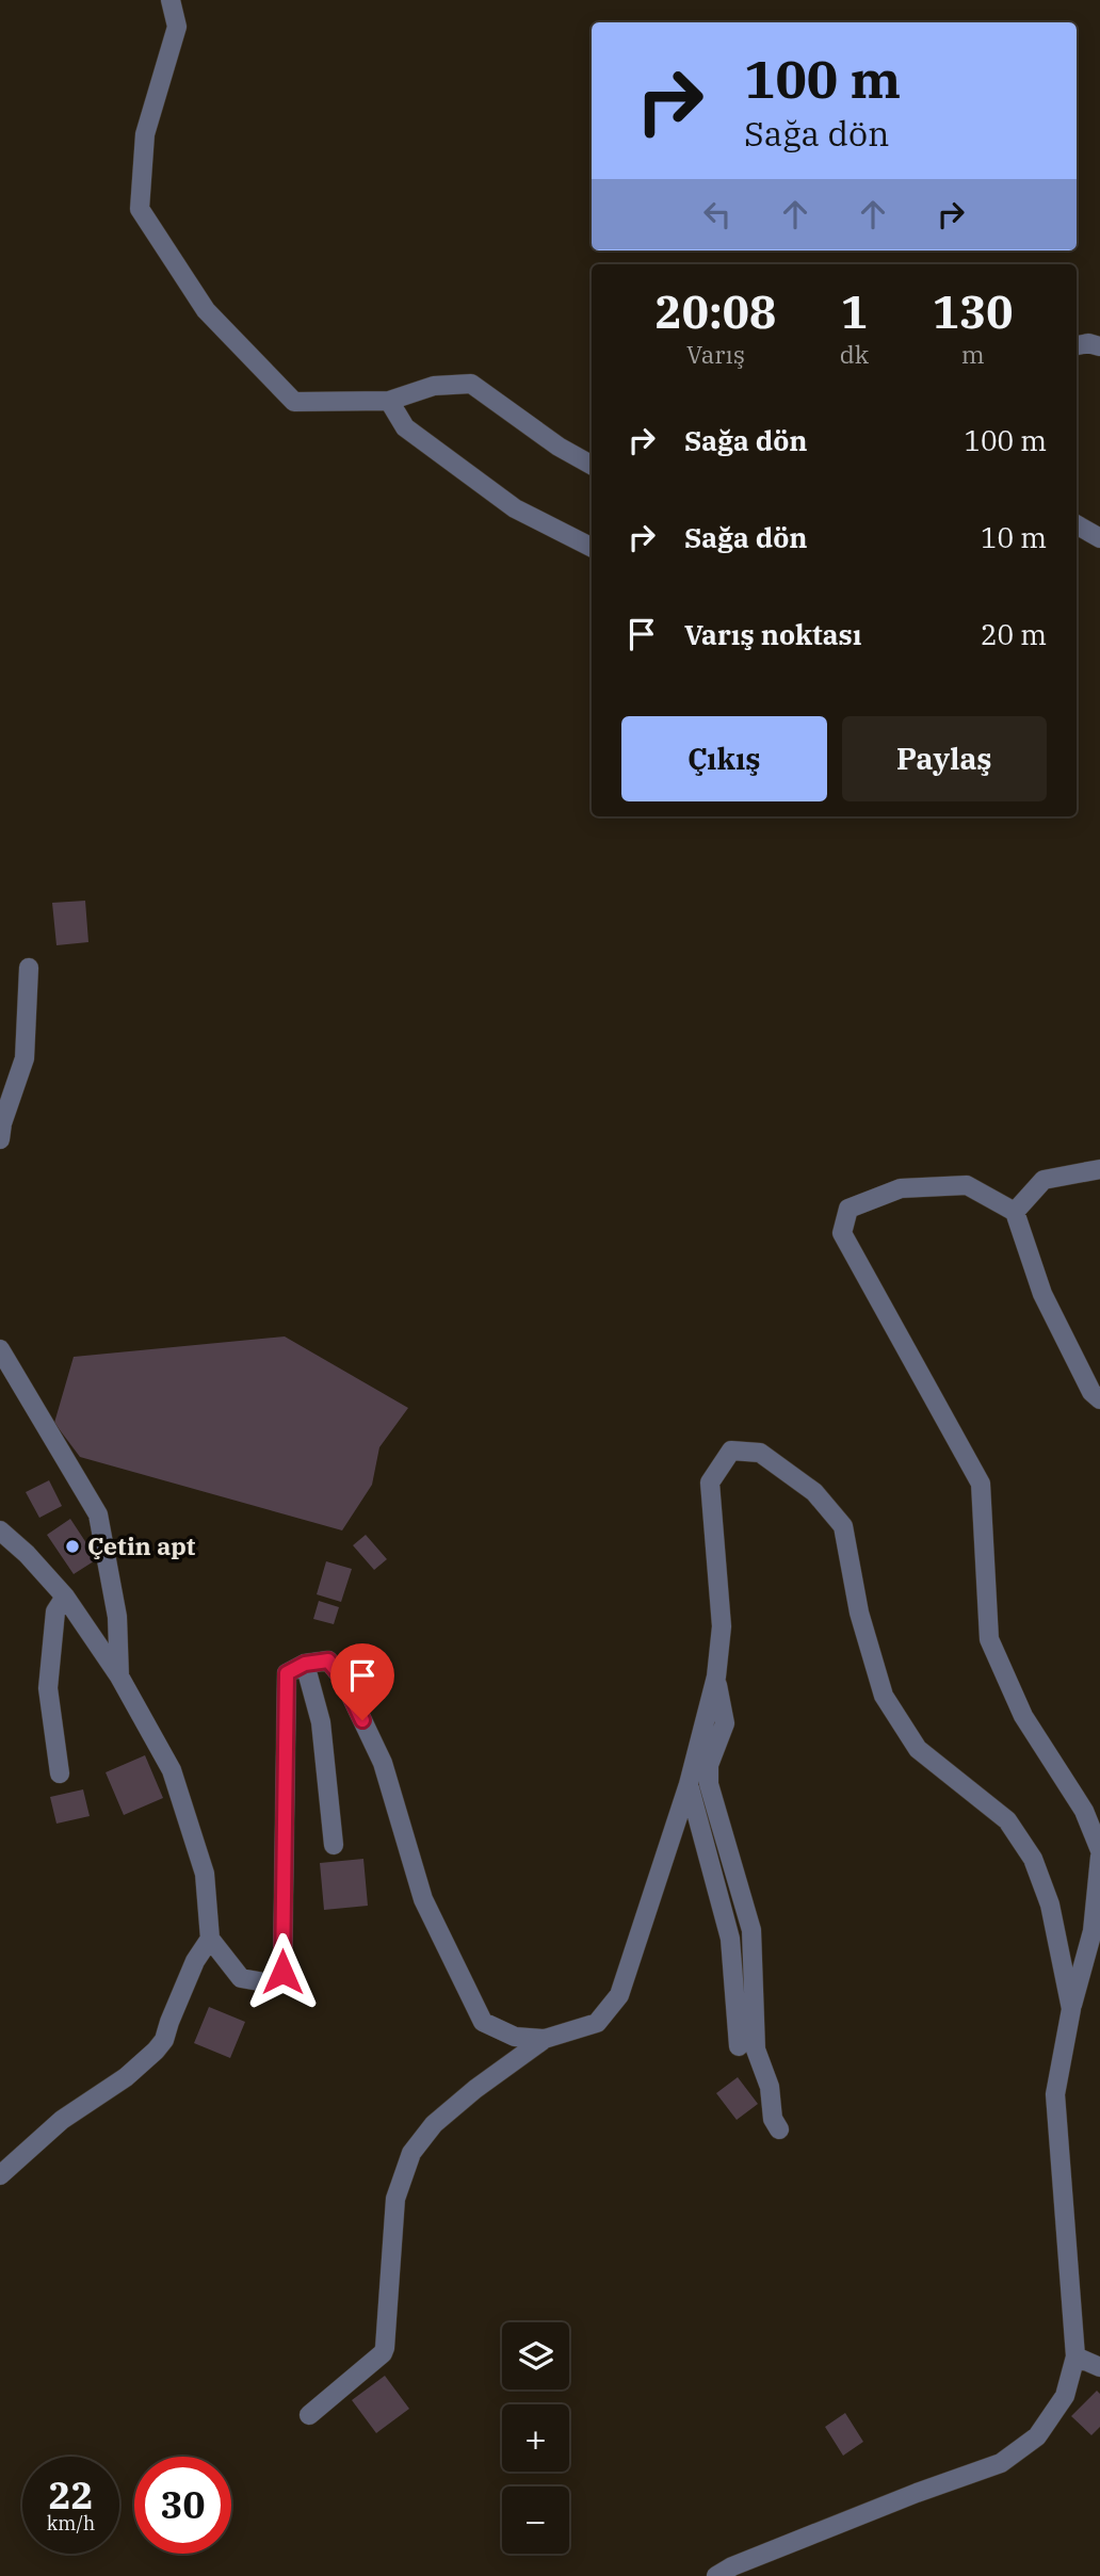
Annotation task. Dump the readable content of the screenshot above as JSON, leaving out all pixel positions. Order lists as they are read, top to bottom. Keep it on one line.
{"places":["Çetin apt"],"page":{"turn":["100 m","Sağa dön"],"eta":["20:08","Varış","1","dk","130","m"],"list":[{"name":"Sağa dön","value":"100 m"},{"name":"Sağa dön","value":"10 m"},{"name":"Varış noktası","value":"20 m"}],"buttons":["Çıkış","Paylaş"],"map_buttons":["+","−"],"speed":"22 km/h","limit":"30"}}
